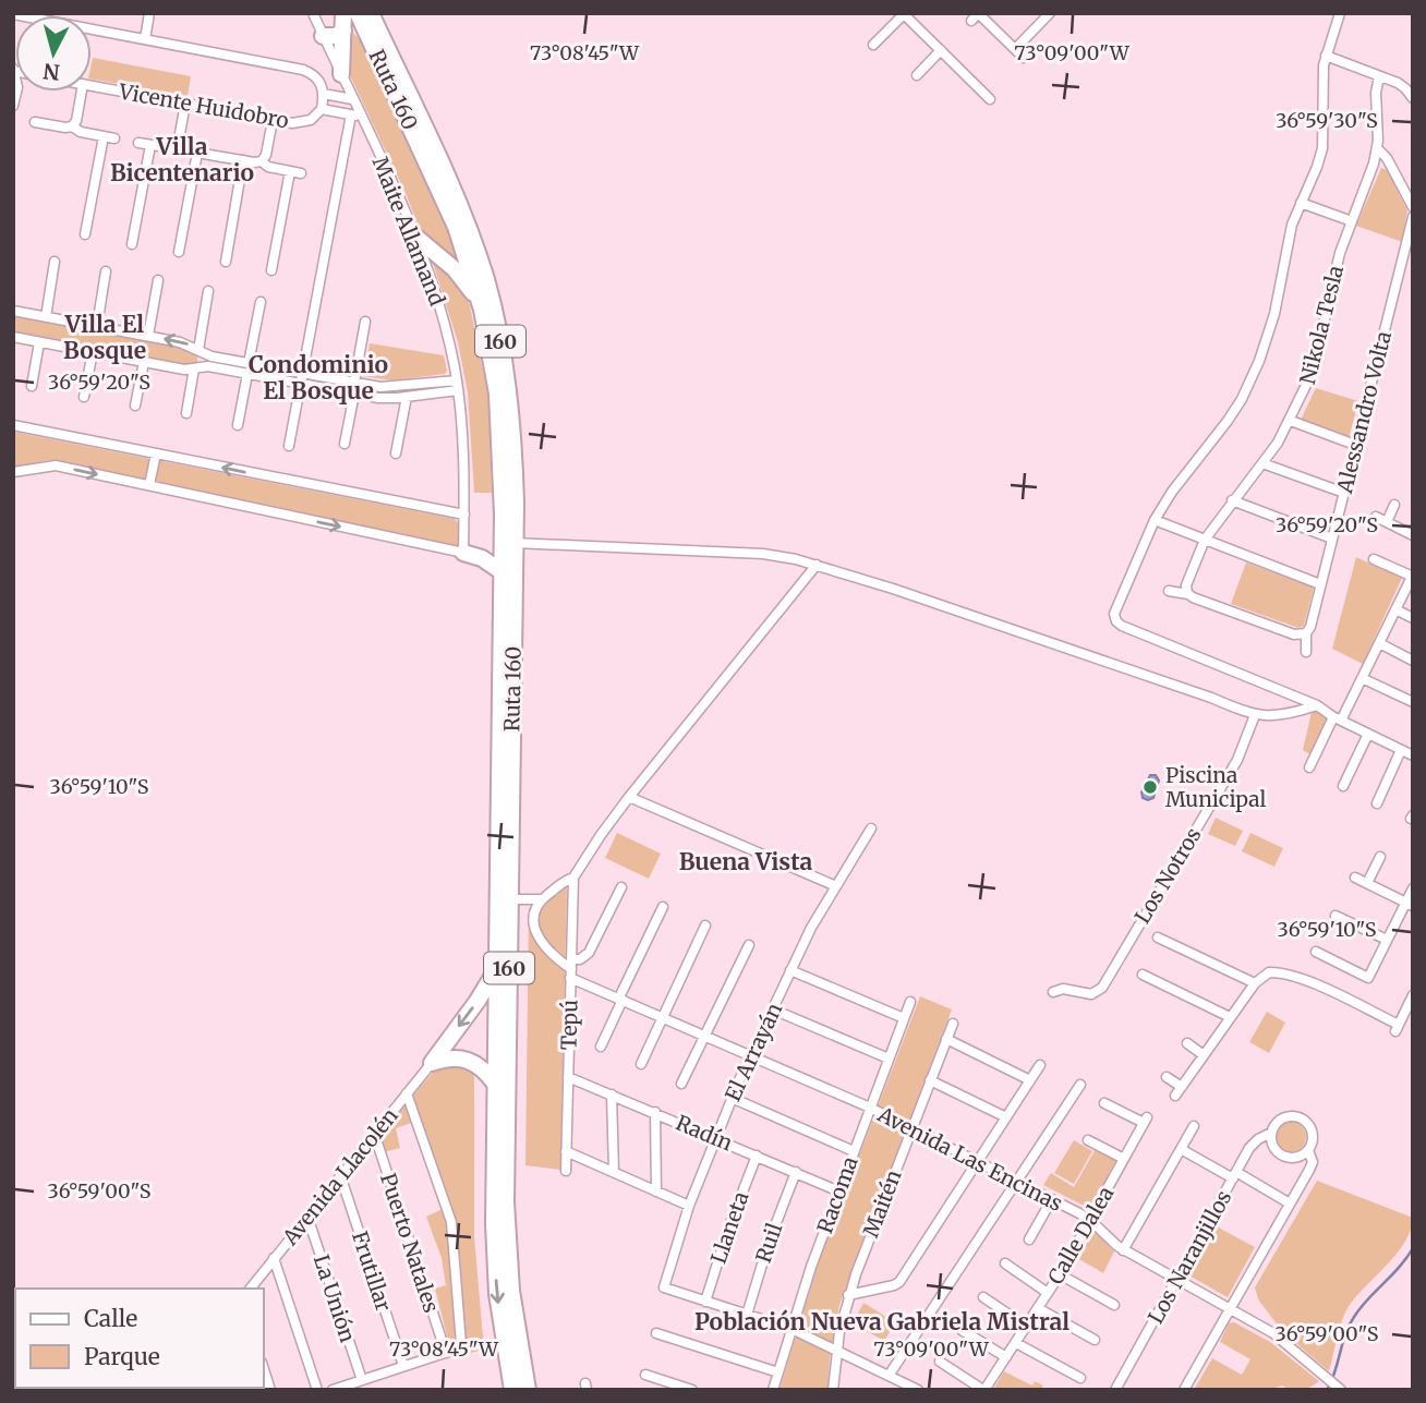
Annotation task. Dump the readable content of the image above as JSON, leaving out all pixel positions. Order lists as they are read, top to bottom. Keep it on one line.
{"streets":{"highway":["Ruta 160","160"],"street":["Vicente Huidobro","Maite Allamand","Nikola Tesla","Alessandro Volta","Los Notros","Tepú","El Arrayán","Radín","Avenida Las Encinas","Avenida Llacolén","Racoma","Maitén","Llaneta","Calle Dalea","Puerto Natales","Ruil","Los Naranjillos","Frutillar","La Unión"]},"crossings":[["Vicente Huidobro","Maite Allamand"],["Tepú","Radín"],["Tepú","Avenida Las Encinas"],["El Arrayán","Radín"],["El Arrayán","Avenida Las Encinas"],["El Arrayán","Llaneta"],["Radín","Racoma"],["Radín","Llaneta"],["Radín","Ruil"],["Avenida Las Encinas","Racoma"],["Avenida Las Encinas","Maitén"],["Avenida Las Encinas","Calle Dalea"],["Avenida Las Encinas","Los Naranjillos"],["Avenida Llacolén","Puerto Natales"],["Avenida Llacolén","Frutillar"],["Avenida Llacolén","La Unión"]],"districts":["Villa Bicentenario","Villa El Bosque","Condominio El Bosque","Buena Vista","Población Nueva Gabriela Mistral"],"places":["Piscina Municipal"],"legend":["Calle","Parque"],"north":"bottom","coordinates":["73°08'45\"W","73°09'00\"W","36°59'30\"S","36°59'20\"S","36°59'10\"S","36°59'00\"S"]}
